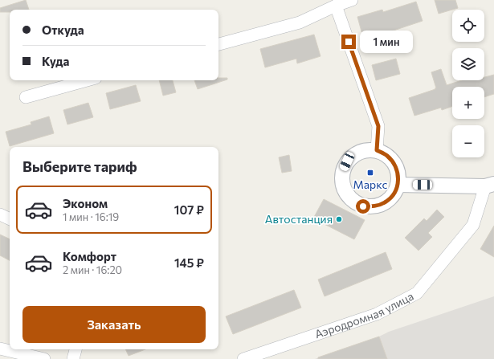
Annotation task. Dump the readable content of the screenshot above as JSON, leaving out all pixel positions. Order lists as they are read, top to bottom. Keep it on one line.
{"streets":{"street":["Аэродромная улица"]},"places":{"transit":["Маркс"],"other":["Автостанция"]},"page":{"map_buttons":["+","−"],"banner":["Откуда","Куда"],"bubble":"1 мин","heading":"Выберите тариф","list":[{"name":"Эконом","note":"1 мин · 16:19","value":"107 ₽"},{"name":"Комфорт","note":"2 мин · 16:20","value":"145 ₽"}],"buttons":"Заказать"}}
